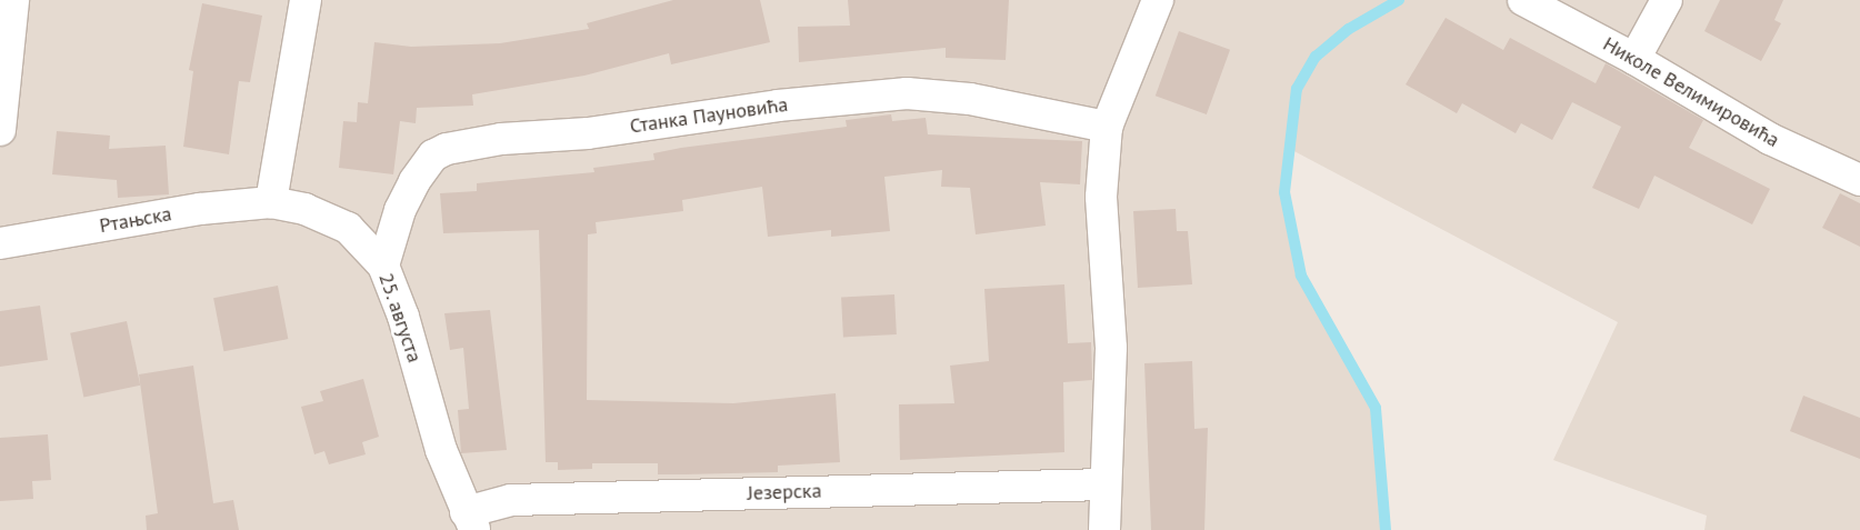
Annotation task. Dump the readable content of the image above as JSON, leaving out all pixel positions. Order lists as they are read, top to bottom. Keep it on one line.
{"streets":{"street":["Николе Велимировића","Станка Пауновића","Ртањска","25. августа","Језерска"]},"crossings":[["Станка Пауновића","25. августа"],["Ртањска","25. августа"],["25. августа","Језерска"]]}
